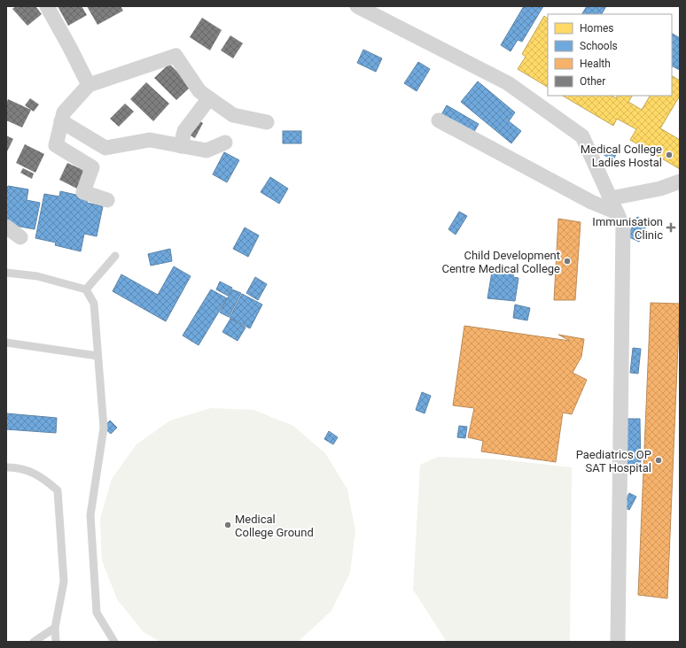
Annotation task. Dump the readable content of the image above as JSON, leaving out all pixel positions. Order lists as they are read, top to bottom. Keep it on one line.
{"places":{"other":["Medical College Ladies Hostal","Child Development Centre Medical College","Paediatrics OP SAT Hospital","Medical College Ground"],"health":["Immunisation Clinic"]},"legend":["Homes","Schools","Health","Other"]}
